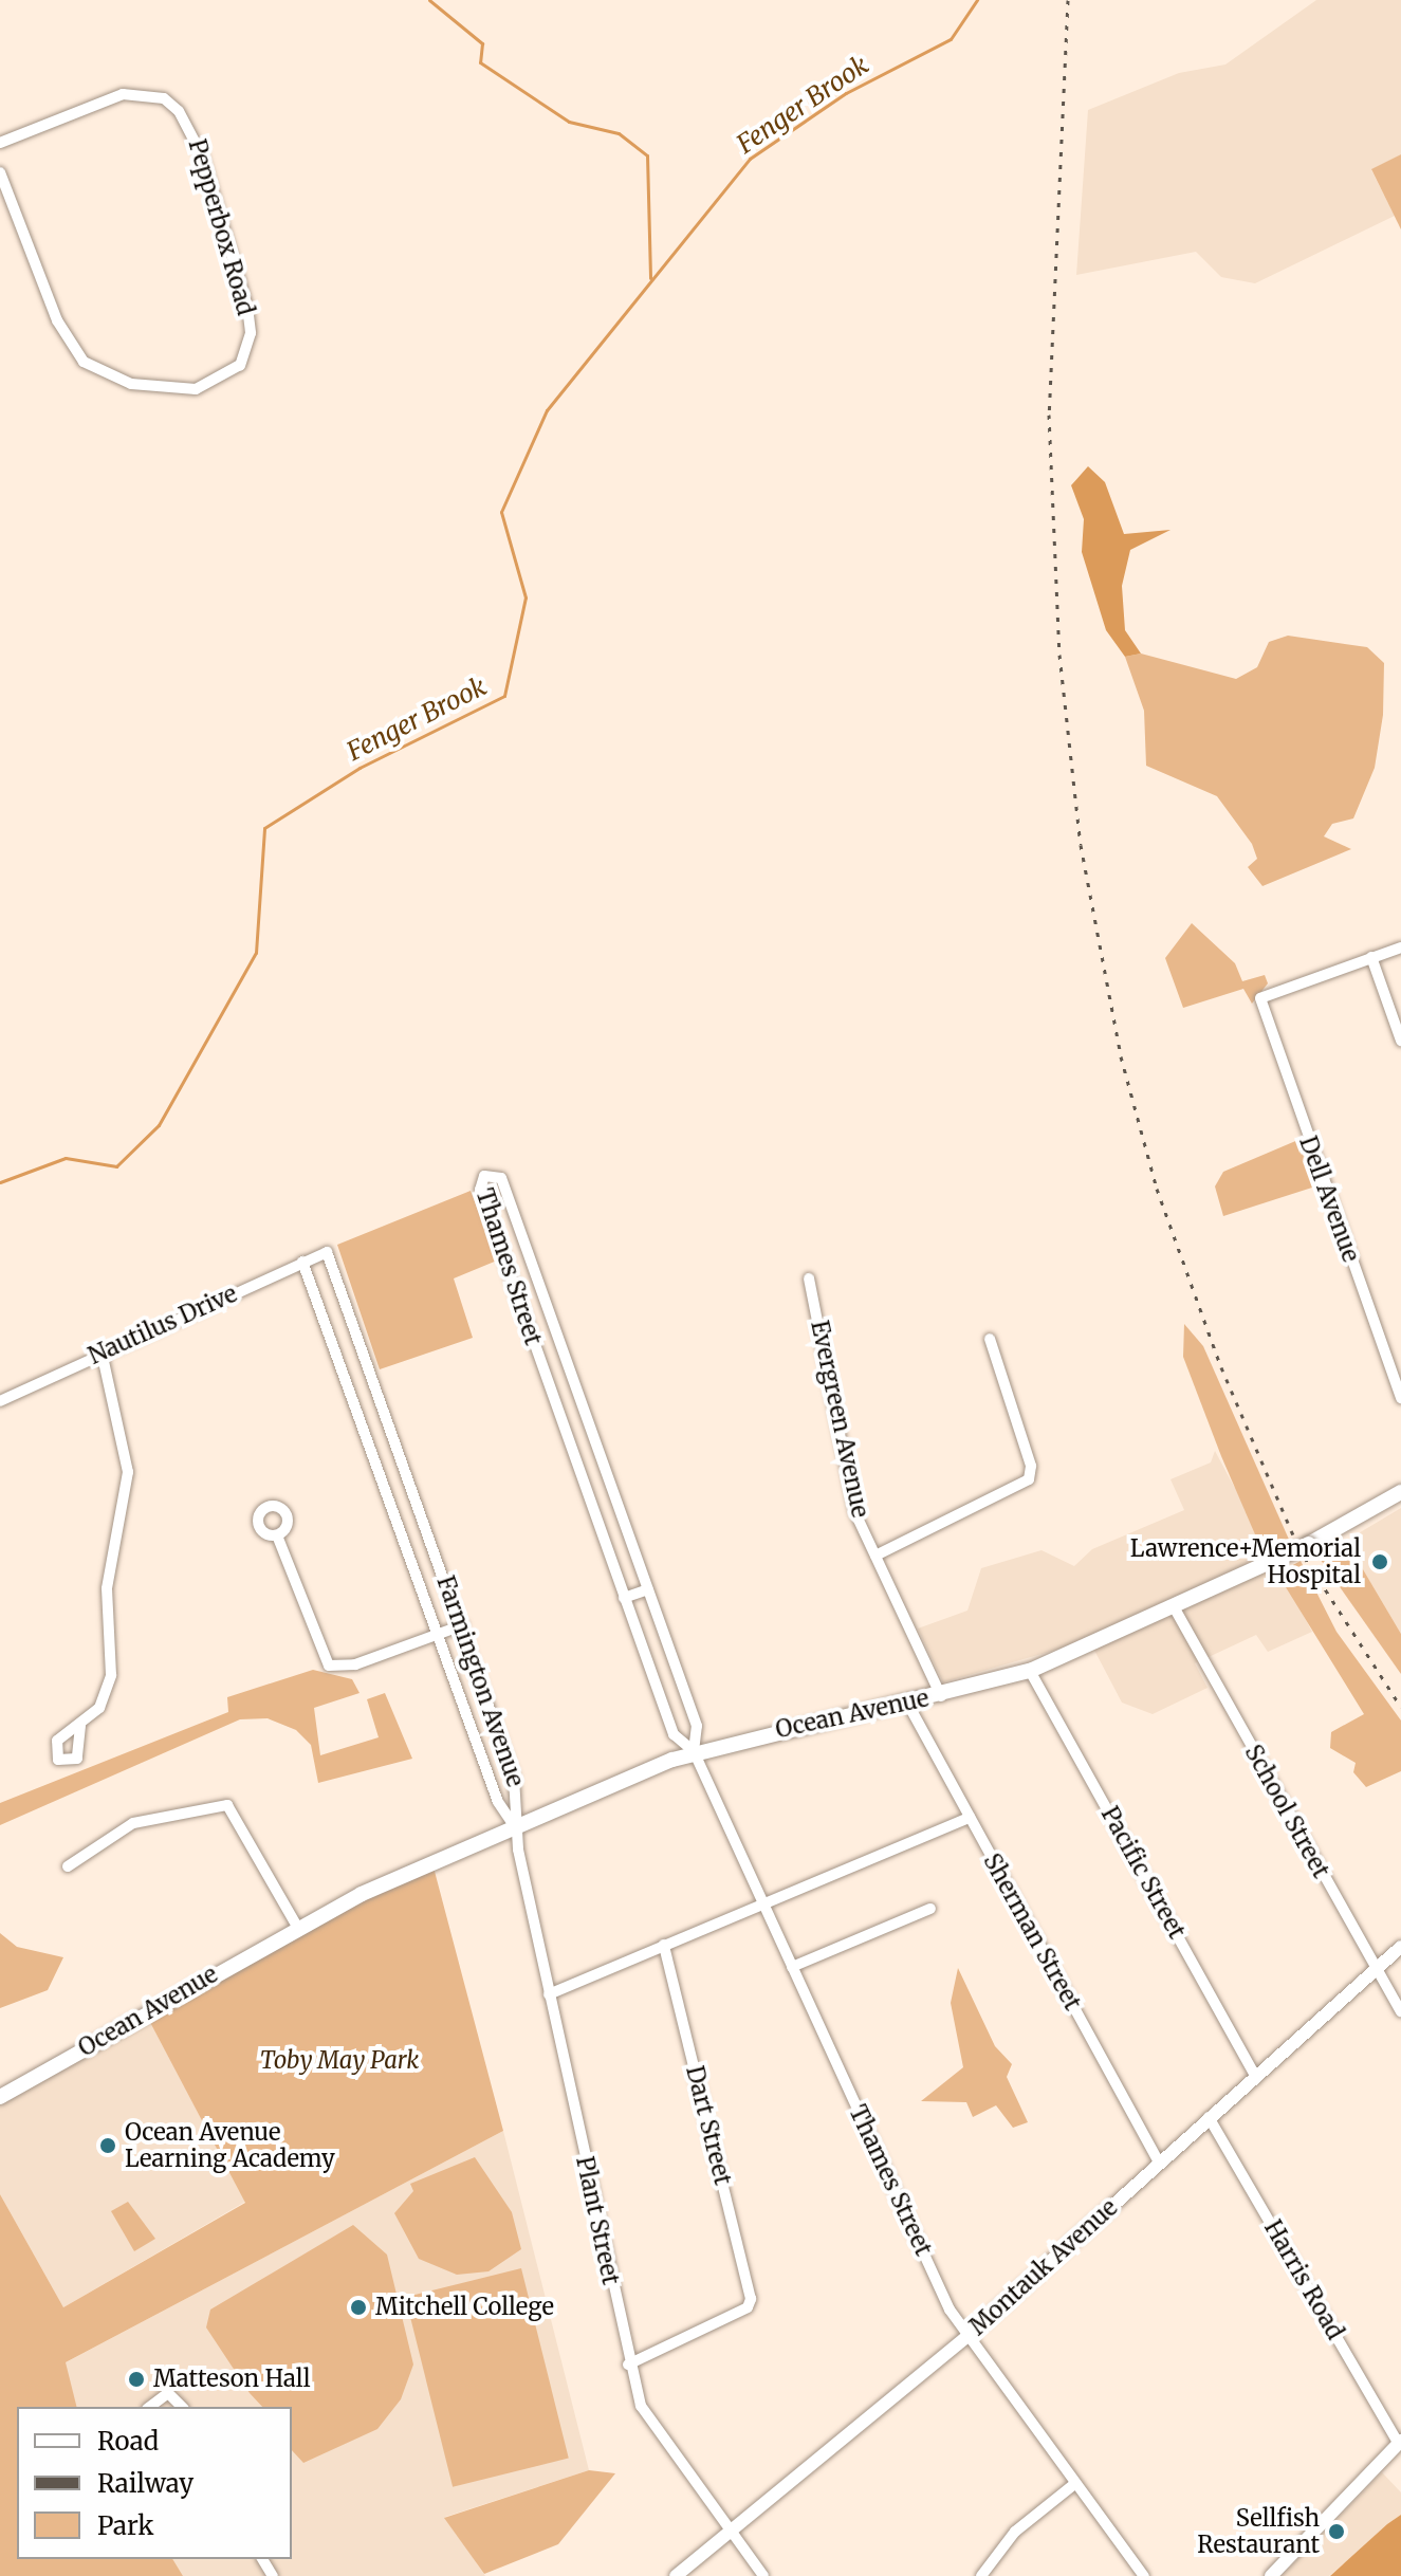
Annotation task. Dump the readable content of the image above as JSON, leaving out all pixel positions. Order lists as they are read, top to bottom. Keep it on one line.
{"streets":{"main road":["Ocean Avenue"],"street":["Pepperbox Road","Dell Avenue","Thames Street","Nautilus Drive","Evergreen Avenue","Farmington Avenue","School Street","Pacific Street","Sherman Street","Dart Street","Plant Street","Montauk Avenue","Harris Road"]},"crossings":[["Thames Street","Ocean Avenue"],["Thames Street","Montauk Avenue"],["Nautilus Drive","Farmington Avenue"],["Evergreen Avenue","Ocean Avenue"],["Farmington Avenue","Ocean Avenue"],["Farmington Avenue","Plant Street"],["Ocean Avenue","School Street"],["Ocean Avenue","Pacific Street"],["Ocean Avenue","Sherman Street"],["Ocean Avenue","Plant Street"],["School Street","Montauk Avenue"],["Pacific Street","Montauk Avenue"],["Sherman Street","Montauk Avenue"],["Dart Street","Plant Street"],["Plant Street","Montauk Avenue"],["Montauk Avenue","Harris Road"]],"water":["Fenger Brook"],"parks":["Toby May Park"],"places":["Lawrence+Memorial Hospital","Ocean Avenue Learning Academy","Mitchell College","Matteson Hall","Sellfish Restaurant"],"legend":["Road","Railway","Park"]}
